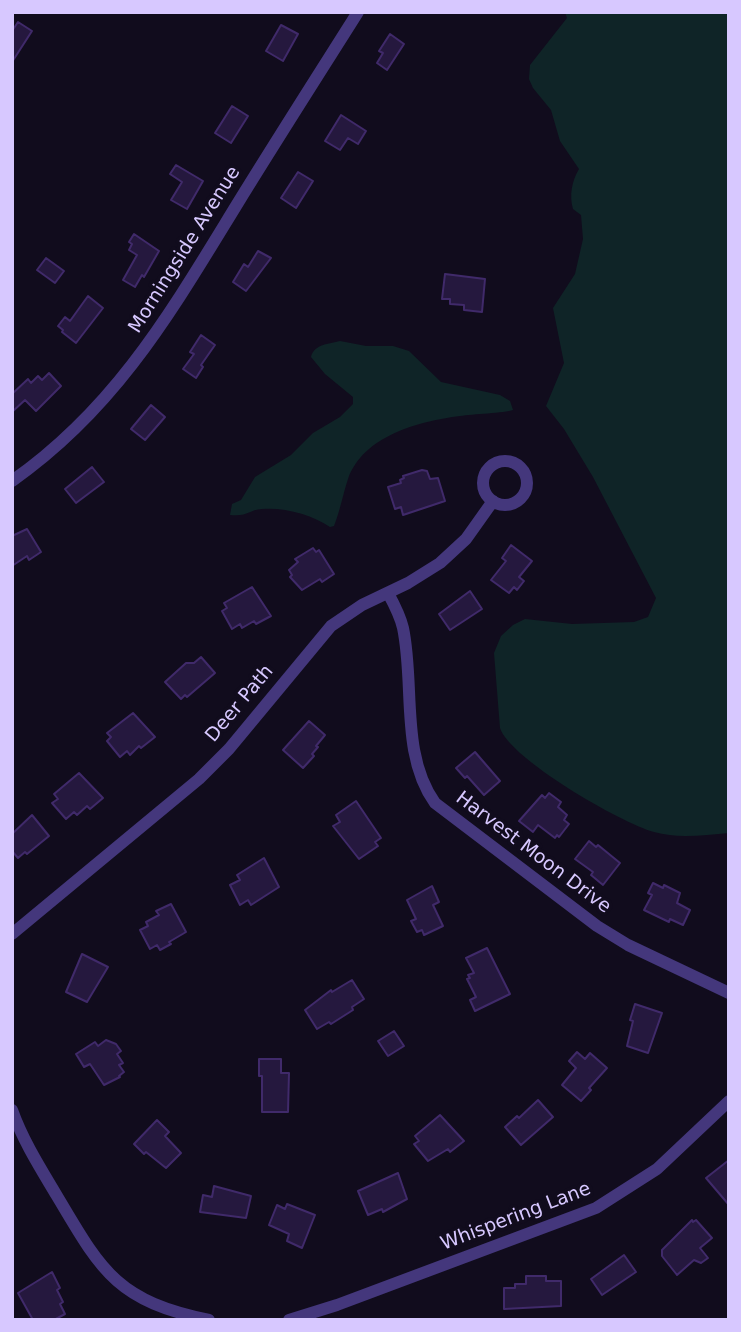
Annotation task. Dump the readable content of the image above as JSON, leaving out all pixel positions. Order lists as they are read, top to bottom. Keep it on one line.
{"streets":{"street":["Morningside Avenue","Deer Path","Harvest Moon Drive","Whispering Lane"]},"crossings":[["Deer Path","Harvest Moon Drive"]]}
